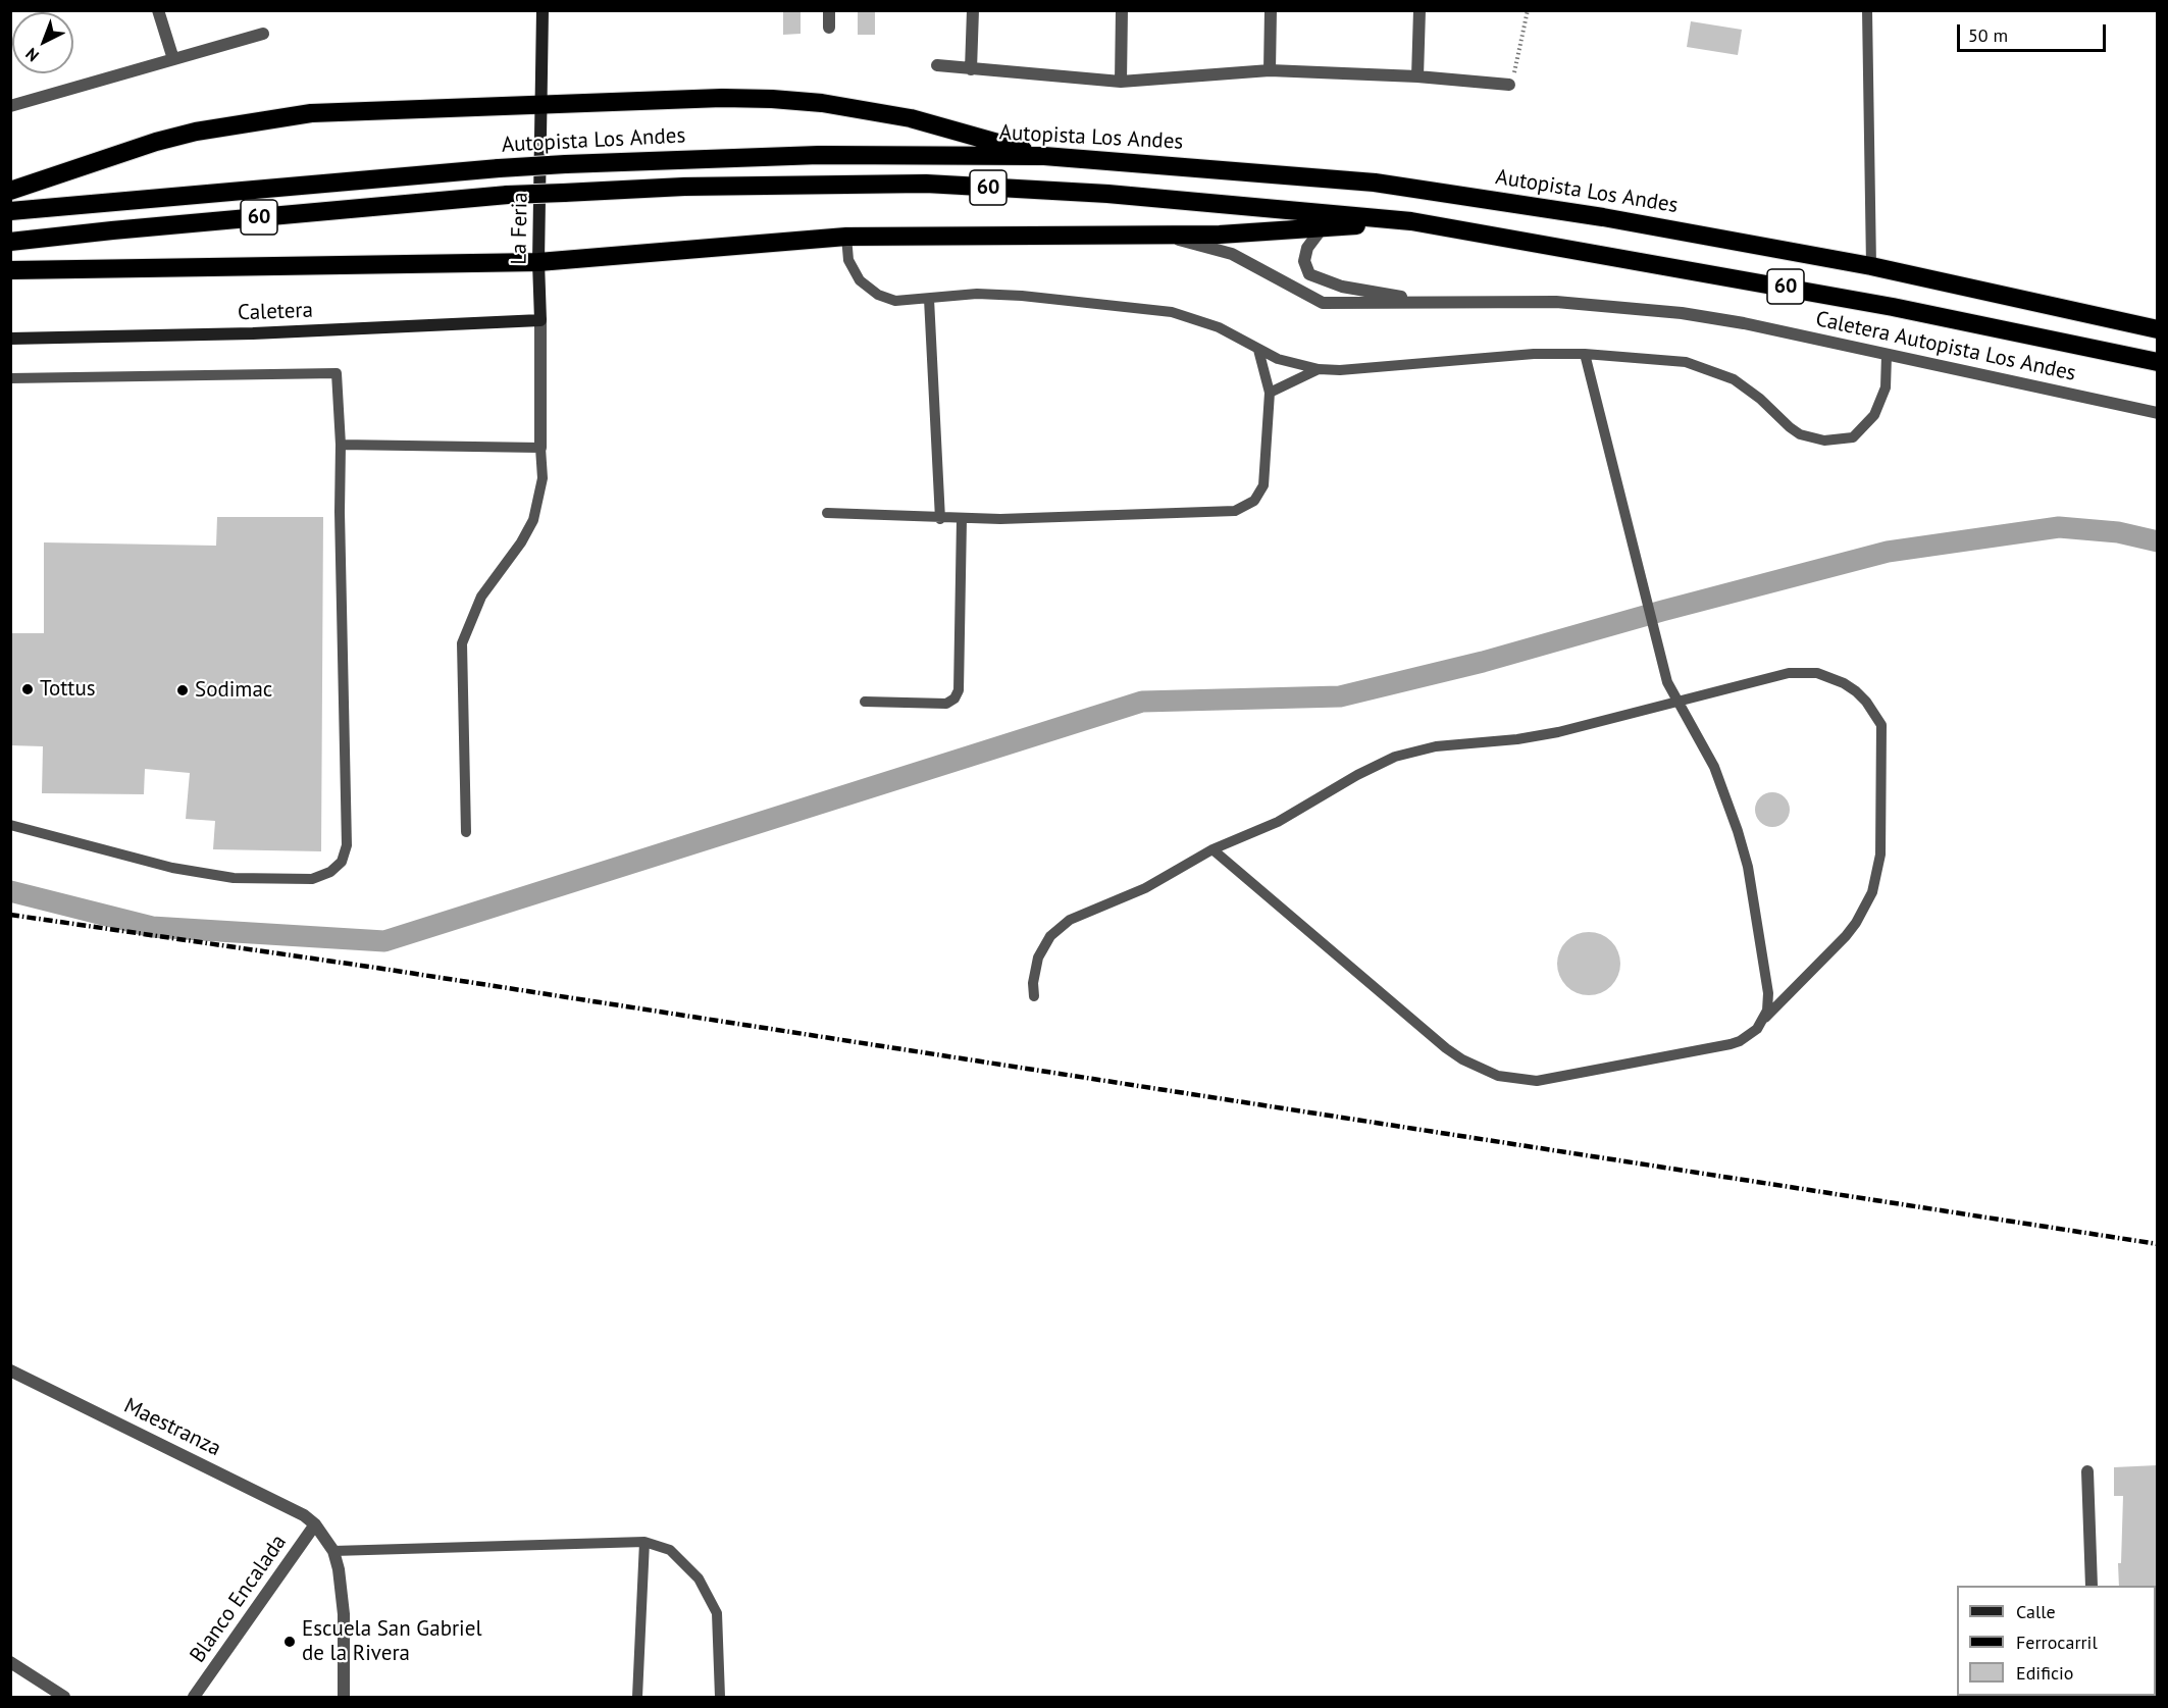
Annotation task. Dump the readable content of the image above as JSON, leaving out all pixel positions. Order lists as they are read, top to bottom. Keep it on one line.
{"streets":{"highway":["Autopista Los Andes","60"],"main road":["La Feria","Caletera"],"street":["Caletera Autopista Los Andes","Maestranza","Blanco Encalada"]},"crossings":[["La Feria","Caletera"],["Maestranza","Blanco Encalada"]],"places":["Tottus","Sodimac","Escuela San Gabriel de la Rivera"],"legend":["Calle","Ferrocarril","Edificio"],"scale_bar":"50 m","north":"bottom left"}
